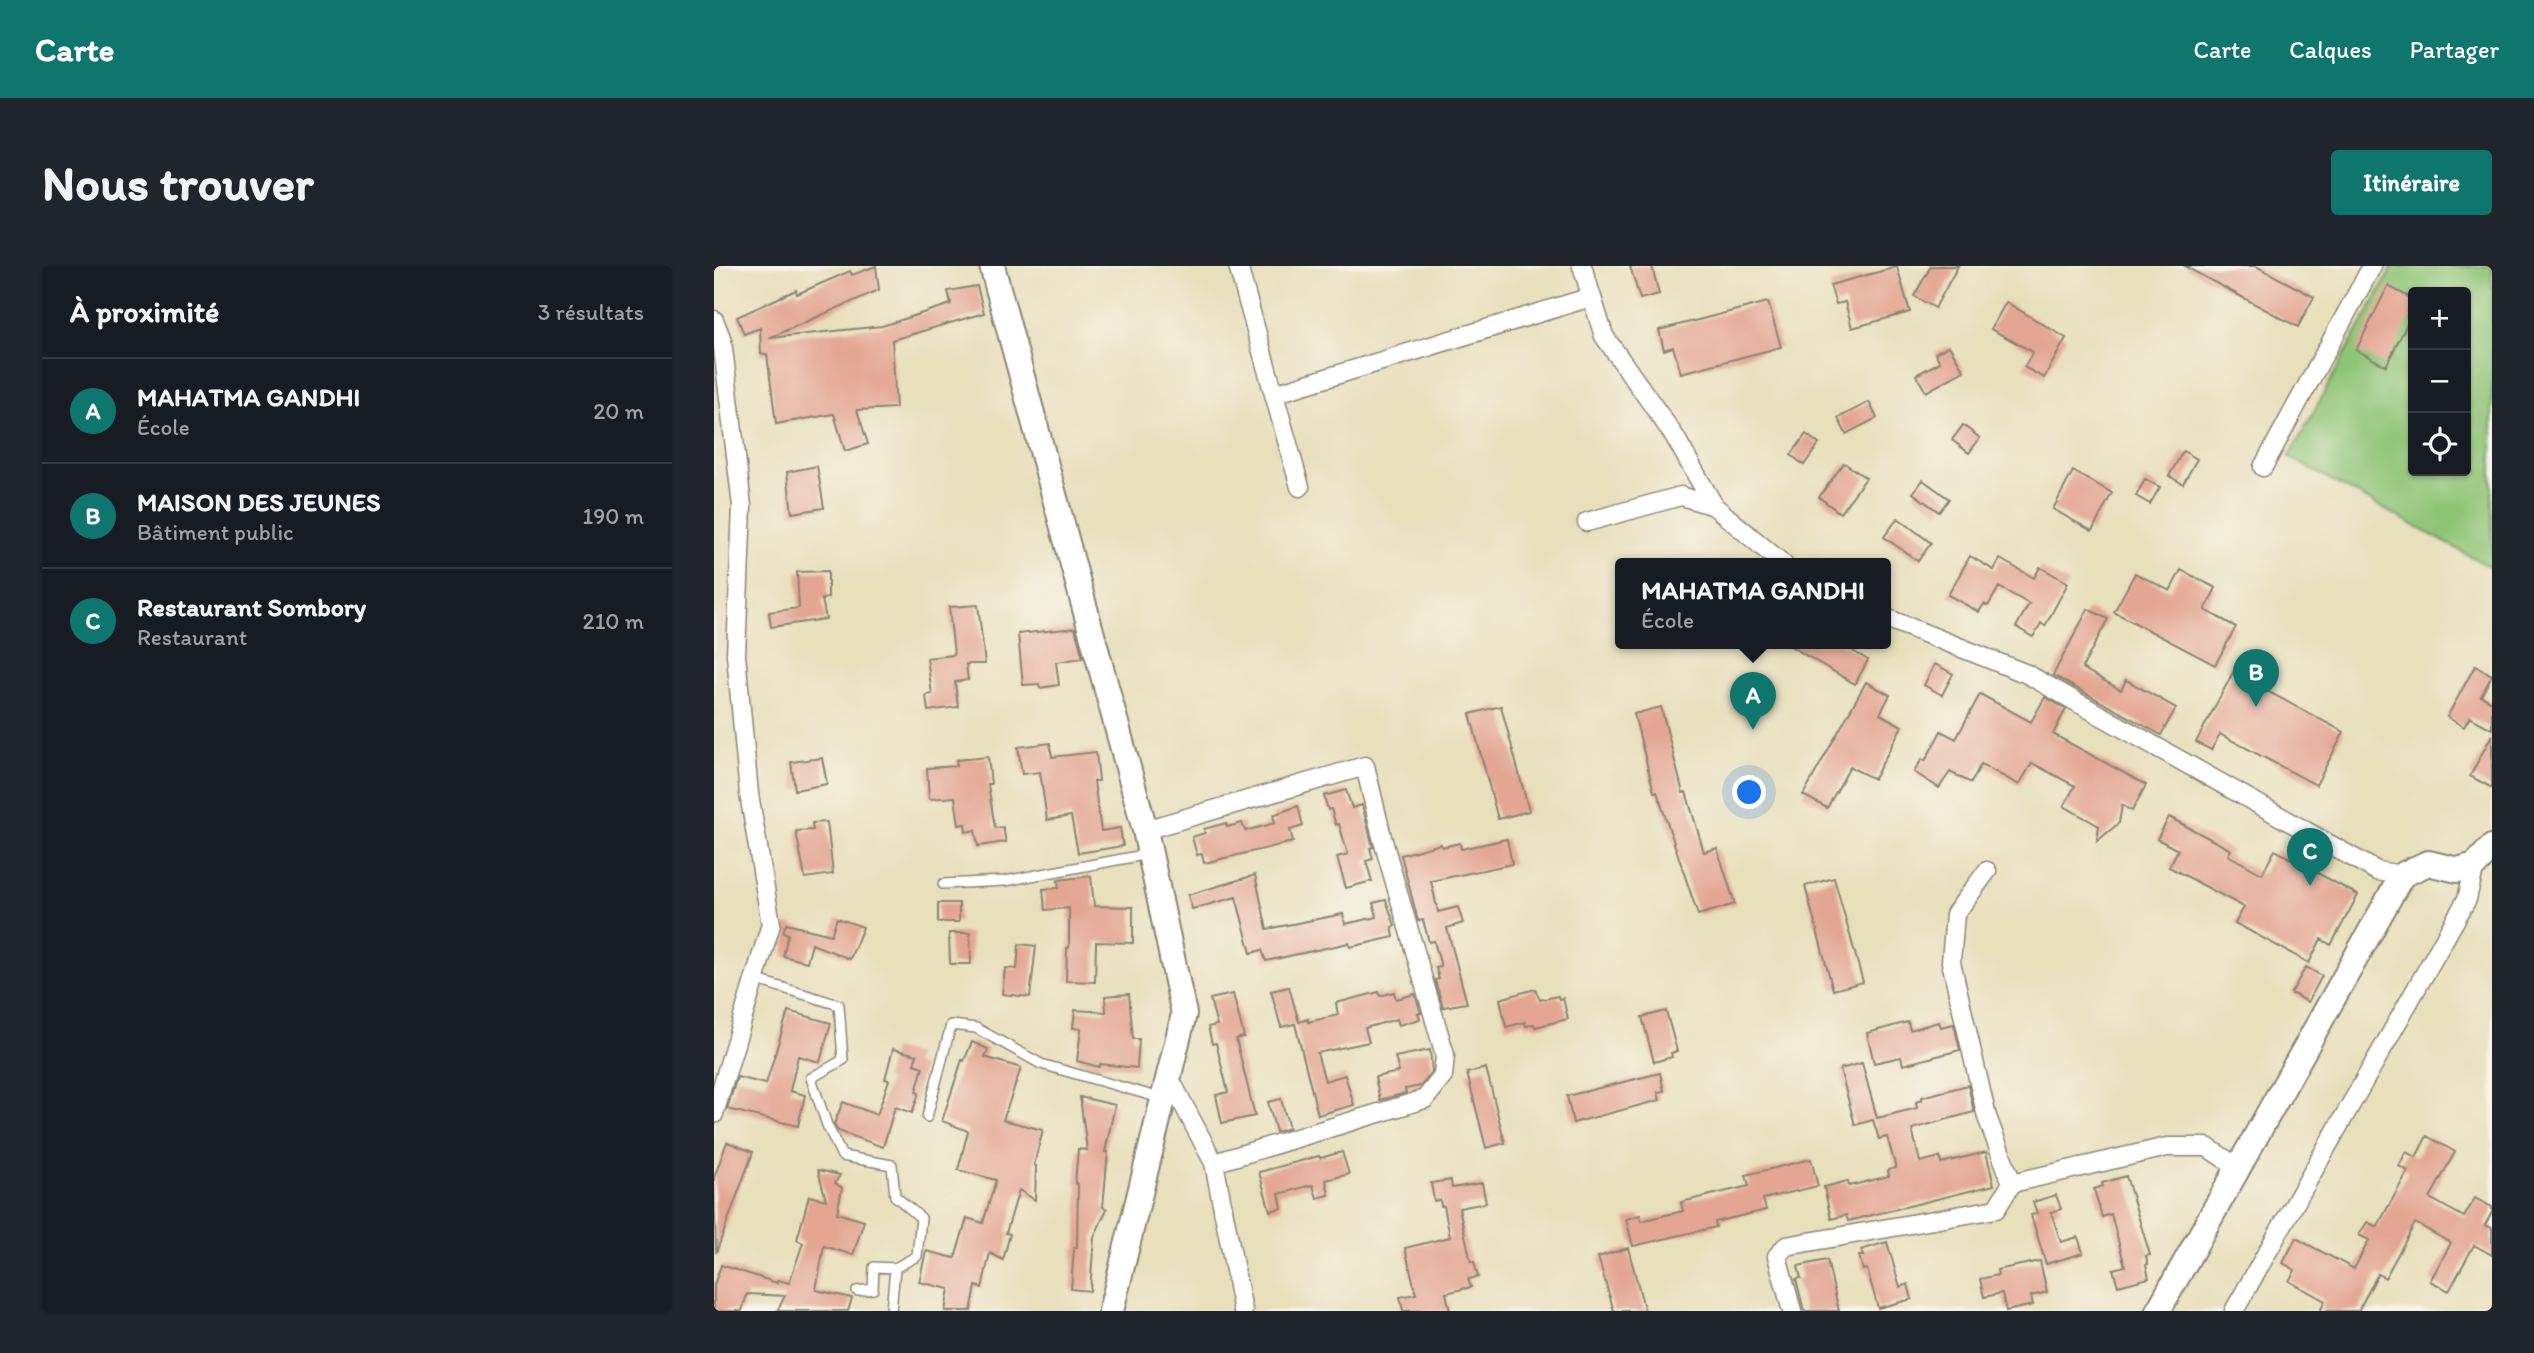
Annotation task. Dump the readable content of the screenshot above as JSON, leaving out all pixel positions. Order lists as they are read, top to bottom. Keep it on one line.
{"page":{"header":"Carte","nav":["Carte","Calques","Partager"],"buttons":"Itinéraire","title":"Nous trouver","heading":["À proximité","3 résultats"],"map_buttons":["+","−"],"list":[{"mark":"A","name":"MAHATMA GANDHI","note":"École","value":"20 m"},{"mark":"B","name":"MAISON DES JEUNES","note":"Bâtiment public","value":"190 m"},{"mark":"C","name":"Restaurant Sombory","note":"Restaurant","value":"210 m"}],"popup":["MAHATMA GANDHI","École"],"pins":["B","A","C"]}}
